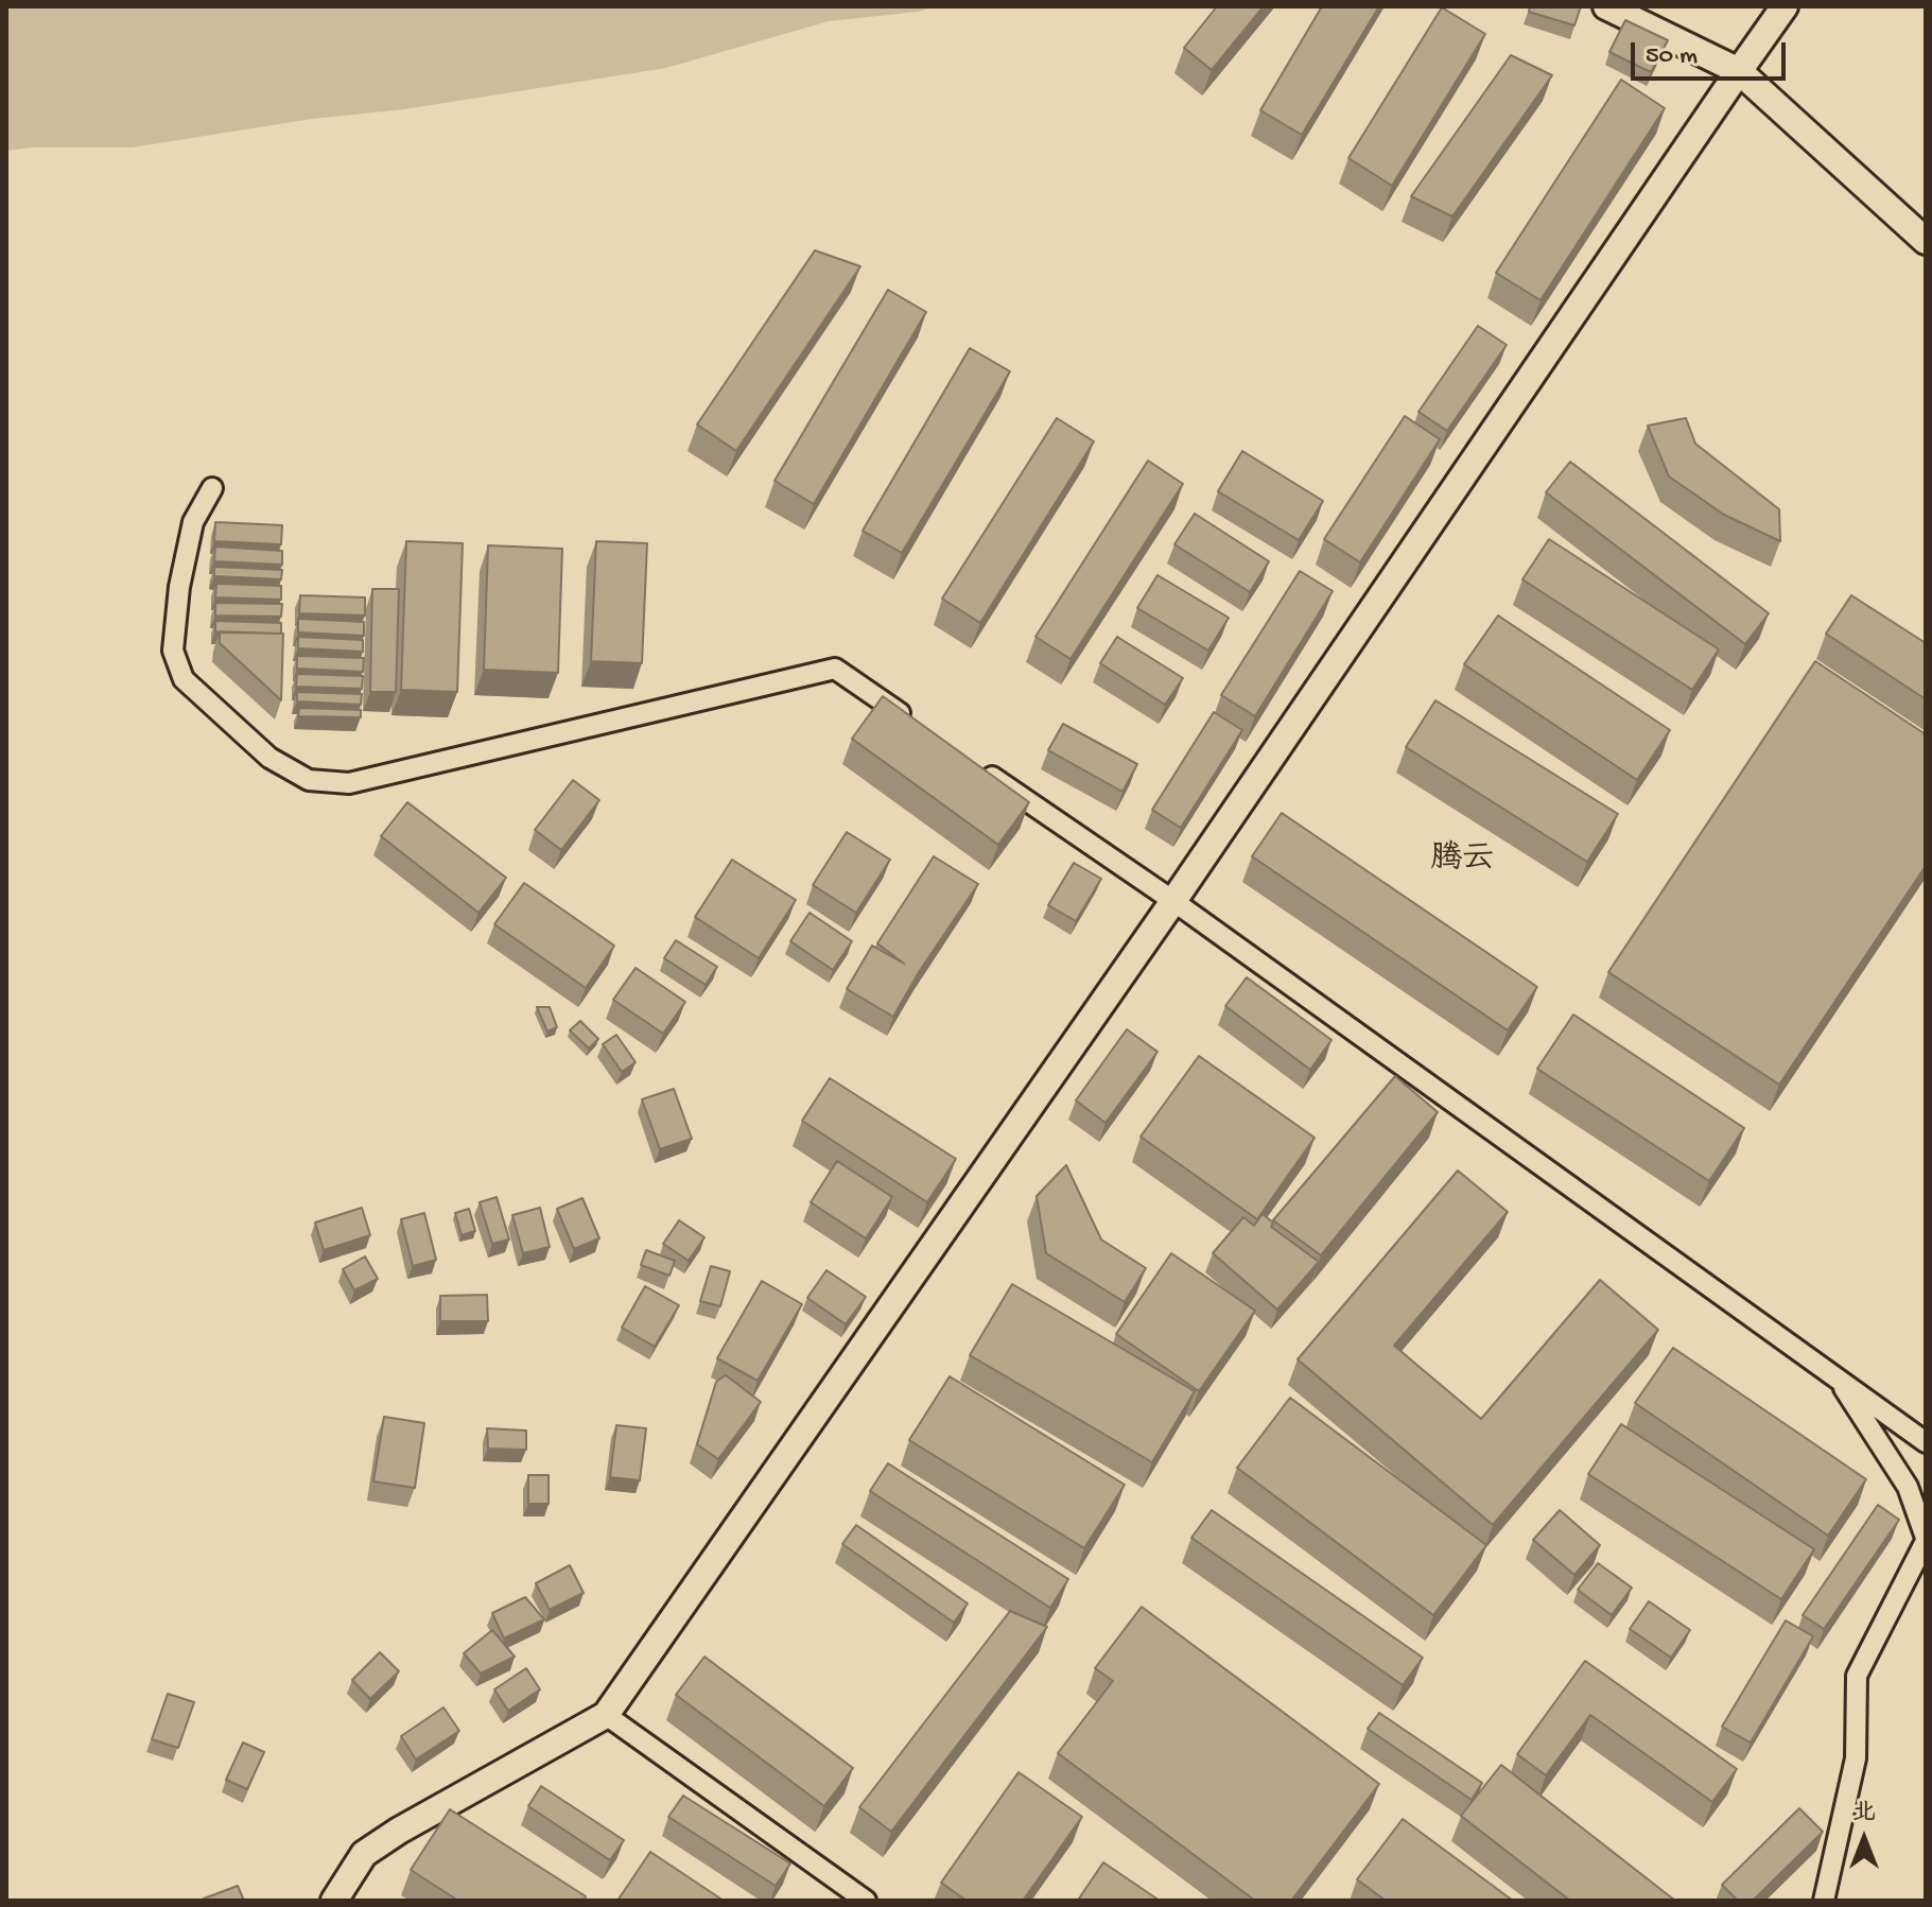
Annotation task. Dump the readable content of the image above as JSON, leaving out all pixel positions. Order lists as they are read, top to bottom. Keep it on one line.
{"districts":["腾云"],"scale_bar":"50 m","north":"top"}
